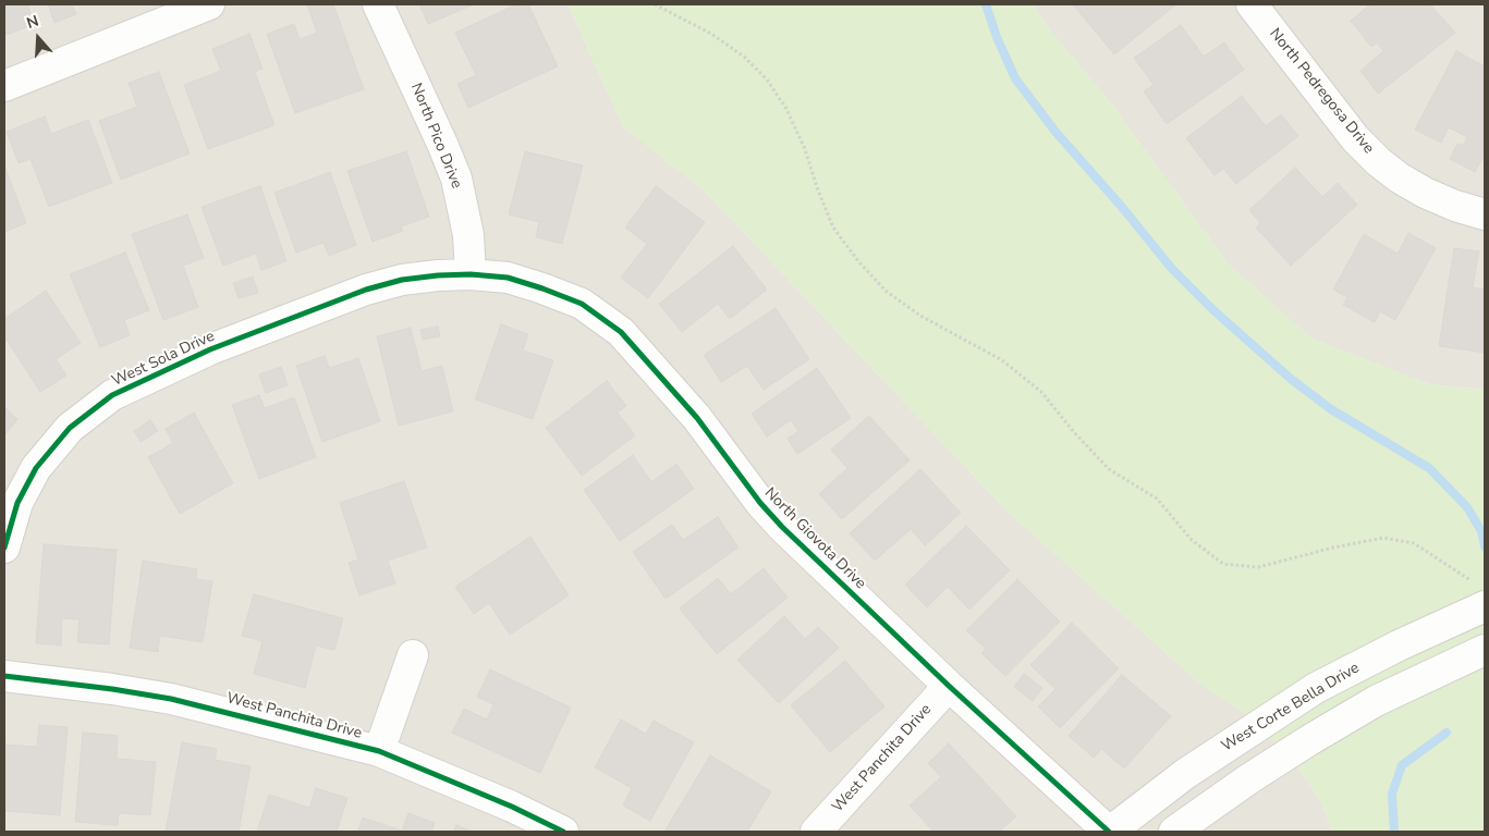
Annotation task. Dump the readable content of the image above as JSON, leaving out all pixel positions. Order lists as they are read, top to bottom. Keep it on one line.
{"streets":{"street":["North Pedregosa Drive","North Pico Drive","West Sola Drive","North Giovota Drive","West Corte Bella Drive","West Panchita Drive"]},"crossings":[["North Pico Drive","West Sola Drive"],["North Pico Drive","North Giovota Drive"],["West Sola Drive","North Giovota Drive"],["North Giovota Drive","West Corte Bella Drive"],["North Giovota Drive","West Panchita Drive"]],"north":"top"}
